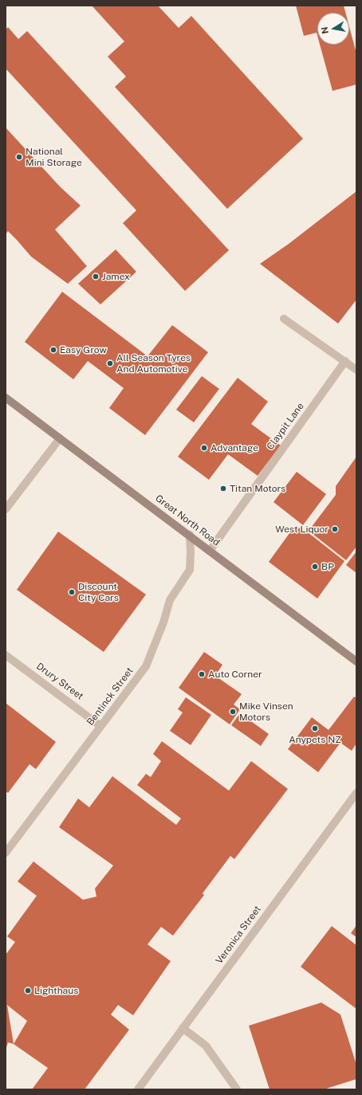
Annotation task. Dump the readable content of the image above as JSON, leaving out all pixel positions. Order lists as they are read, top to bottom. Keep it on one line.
{"streets":{"main road":["Great North Road"],"street":["Claypit Lane","Drury Street","Bentinck Street","Veronica Street"]},"crossings":[["Claypit Lane","Great North Road"],["Great North Road","Bentinck Street"],["Drury Street","Bentinck Street"]],"places":["National Mini Storage","Jamex","Easy Grow","All Season Tyres And Automotive","Advantage","Titan Motors","West Liquor","BP","Discount City Cars","Auto Corner","Mike Vinsen Motors","Anypets NZ","Lighthaus"],"north":"left"}
